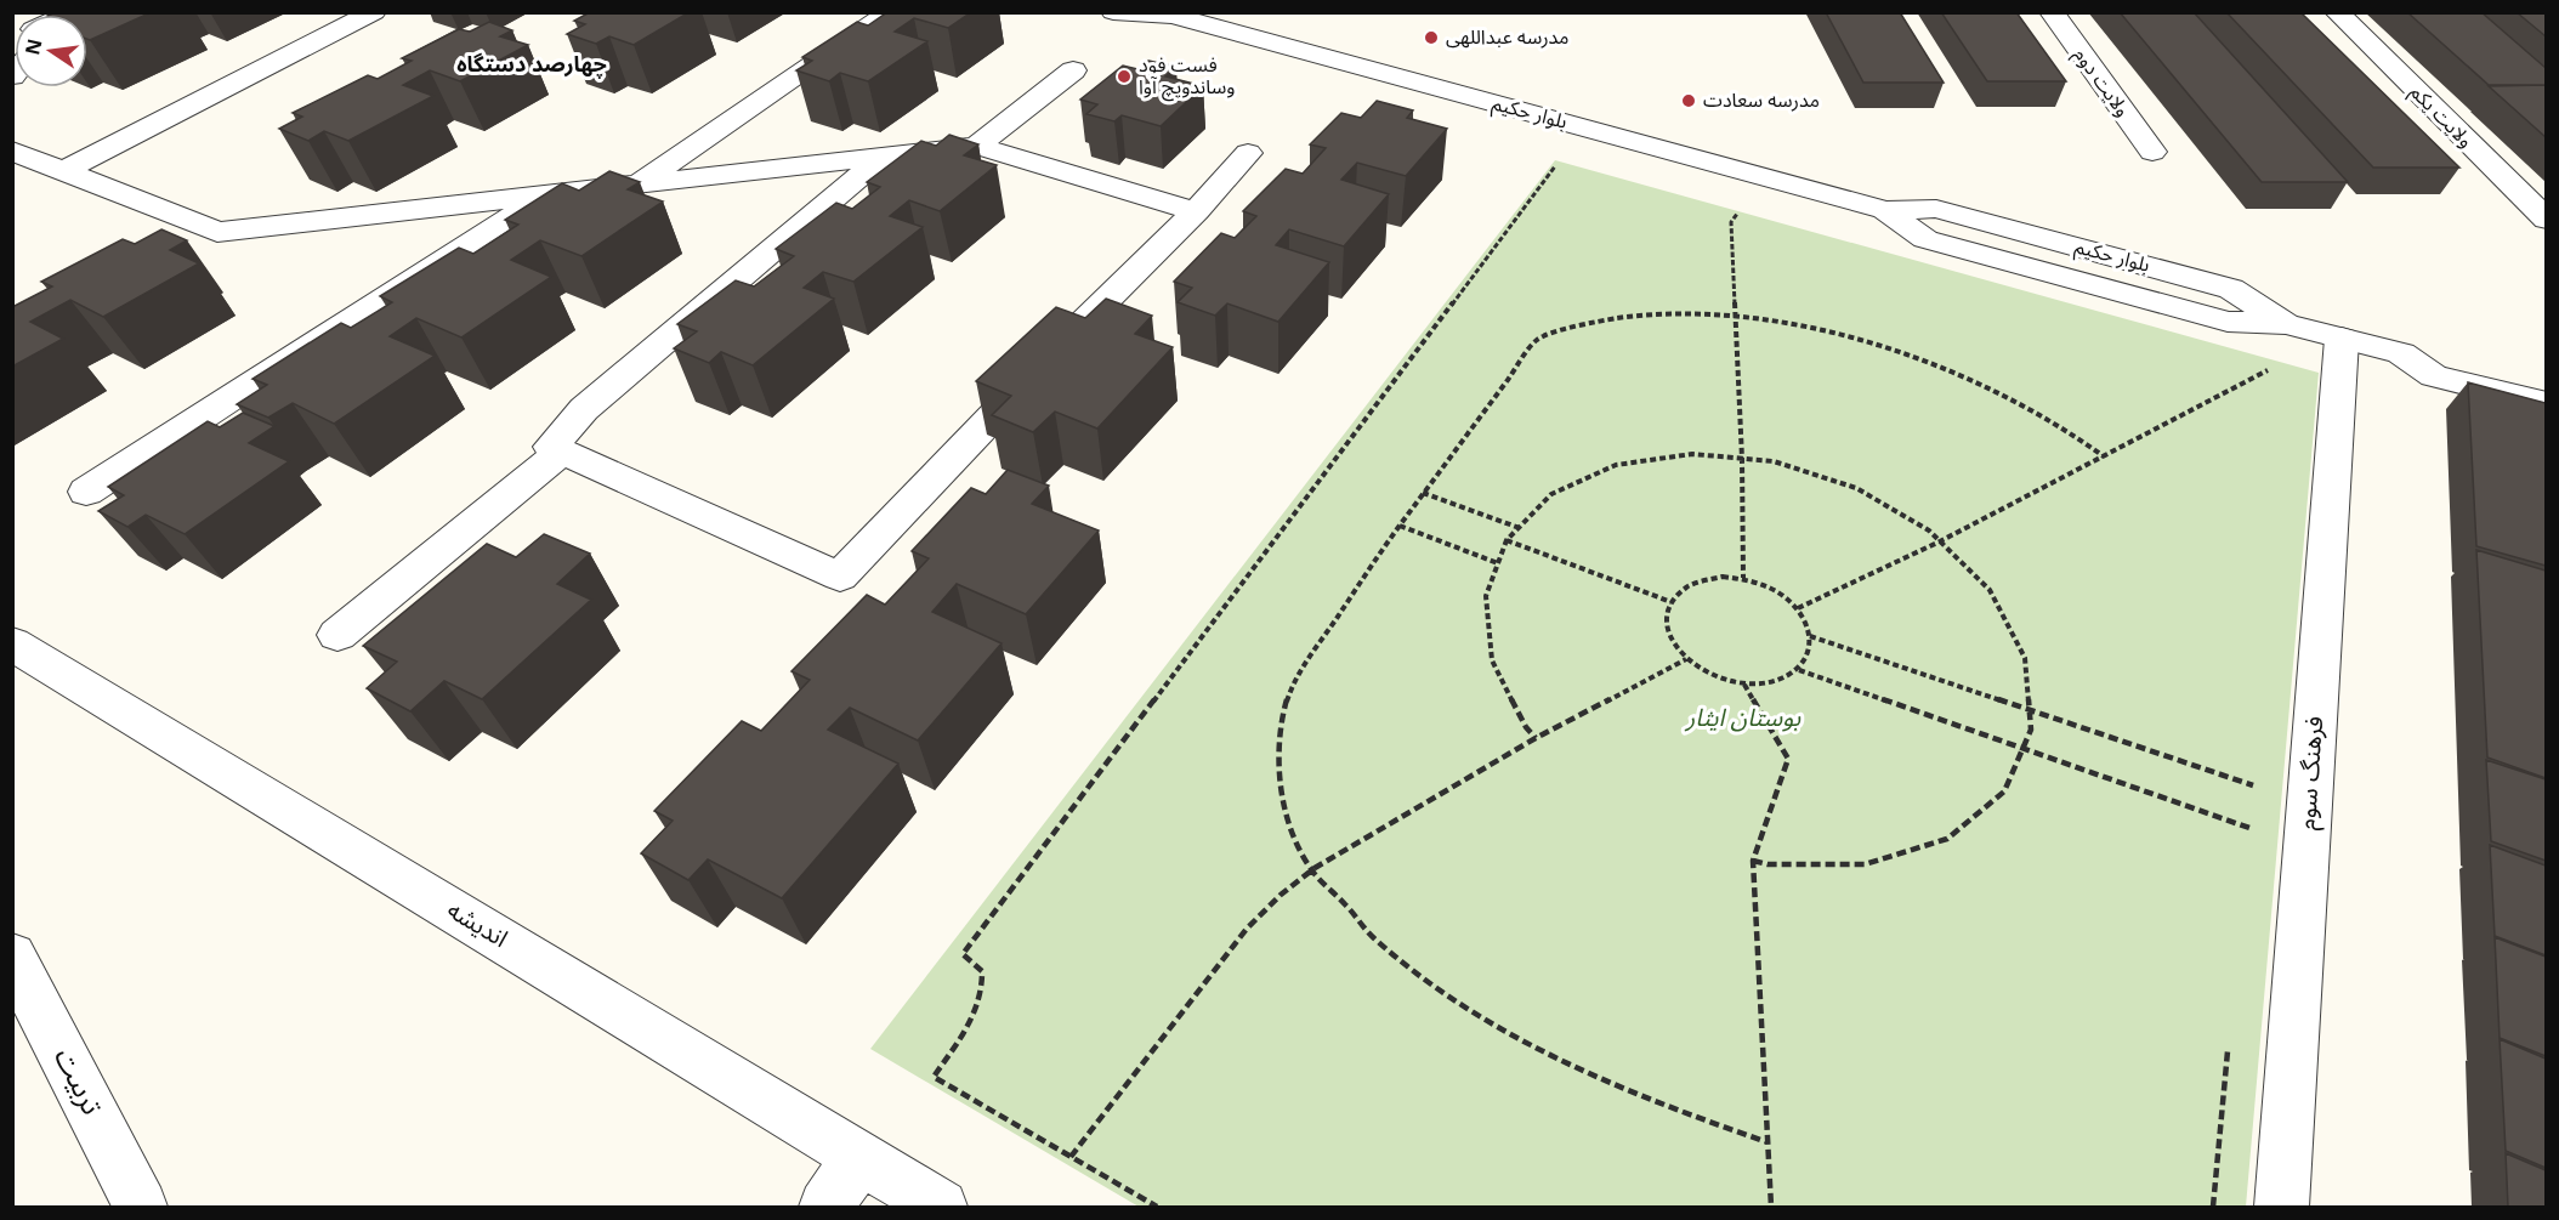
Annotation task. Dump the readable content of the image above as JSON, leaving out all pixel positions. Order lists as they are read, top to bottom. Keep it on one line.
{"streets":{"street":["ولایت دوم","بلوار حکیم","ولایت یکم","فرهنگ سوم","اندیشه","تربیت"]},"crossings":[["بلوار حکیم","فرهنگ سوم"]],"districts":["چهارصد دستگاه"],"parks":["بوستان ایثار"],"places":["مدرسه عبداللهی","فست فود وساندویچ آوا","مدرسه سعادت"],"north":"left"}
